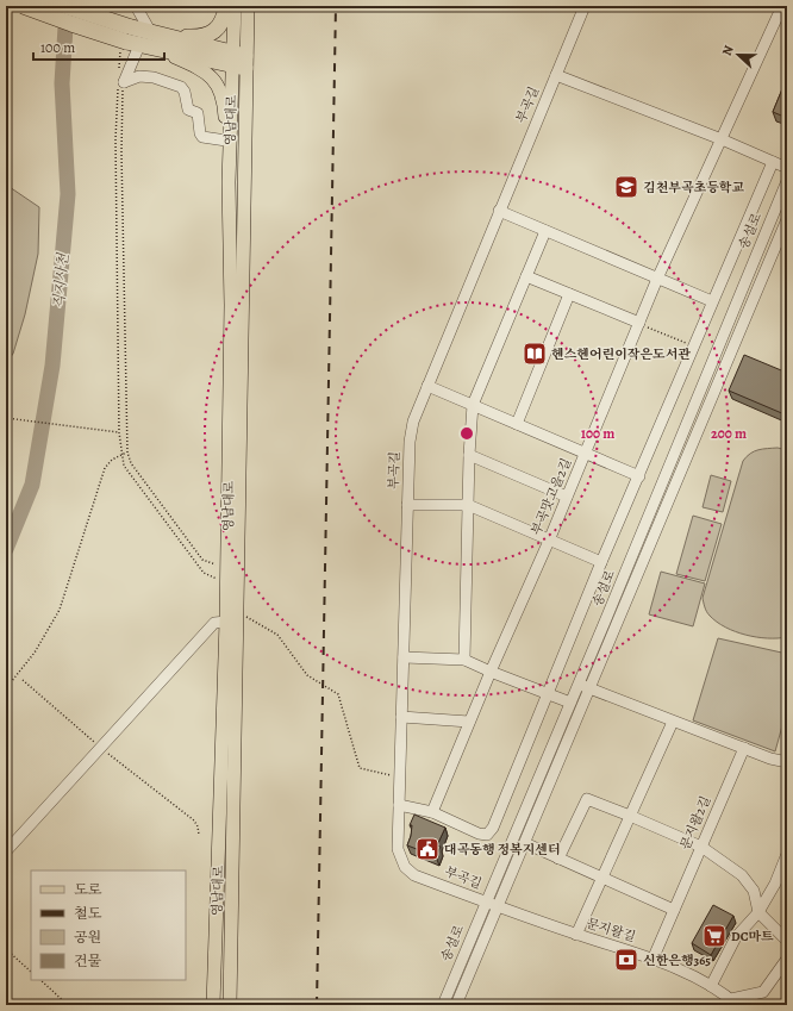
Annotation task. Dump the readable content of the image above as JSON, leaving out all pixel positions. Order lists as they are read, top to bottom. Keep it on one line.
{"streets":{"main road":["영남대로"],"street":["부곡길","송설로","부곡맛고을2길","문지왈2길","문지왈길"]},"crossings":[["부곡길","송설로"],["부곡길","문지왈길"],["송설로","문지왈길"],["문지왈2길","문지왈길"]],"water":["직지사천"],"places":{"school or university":["김천부곡초등학교"],"library":["헨스헨어린이작은도서관"],"public building":["대곡동행 정복지센터"],"supermarket":["DC마트"],"bank":["신한은행365"]},"legend":["도로","철도","공원","건물"],"scale_bar":"100 m","north":"left","rings":["100 m","200 m"]}
